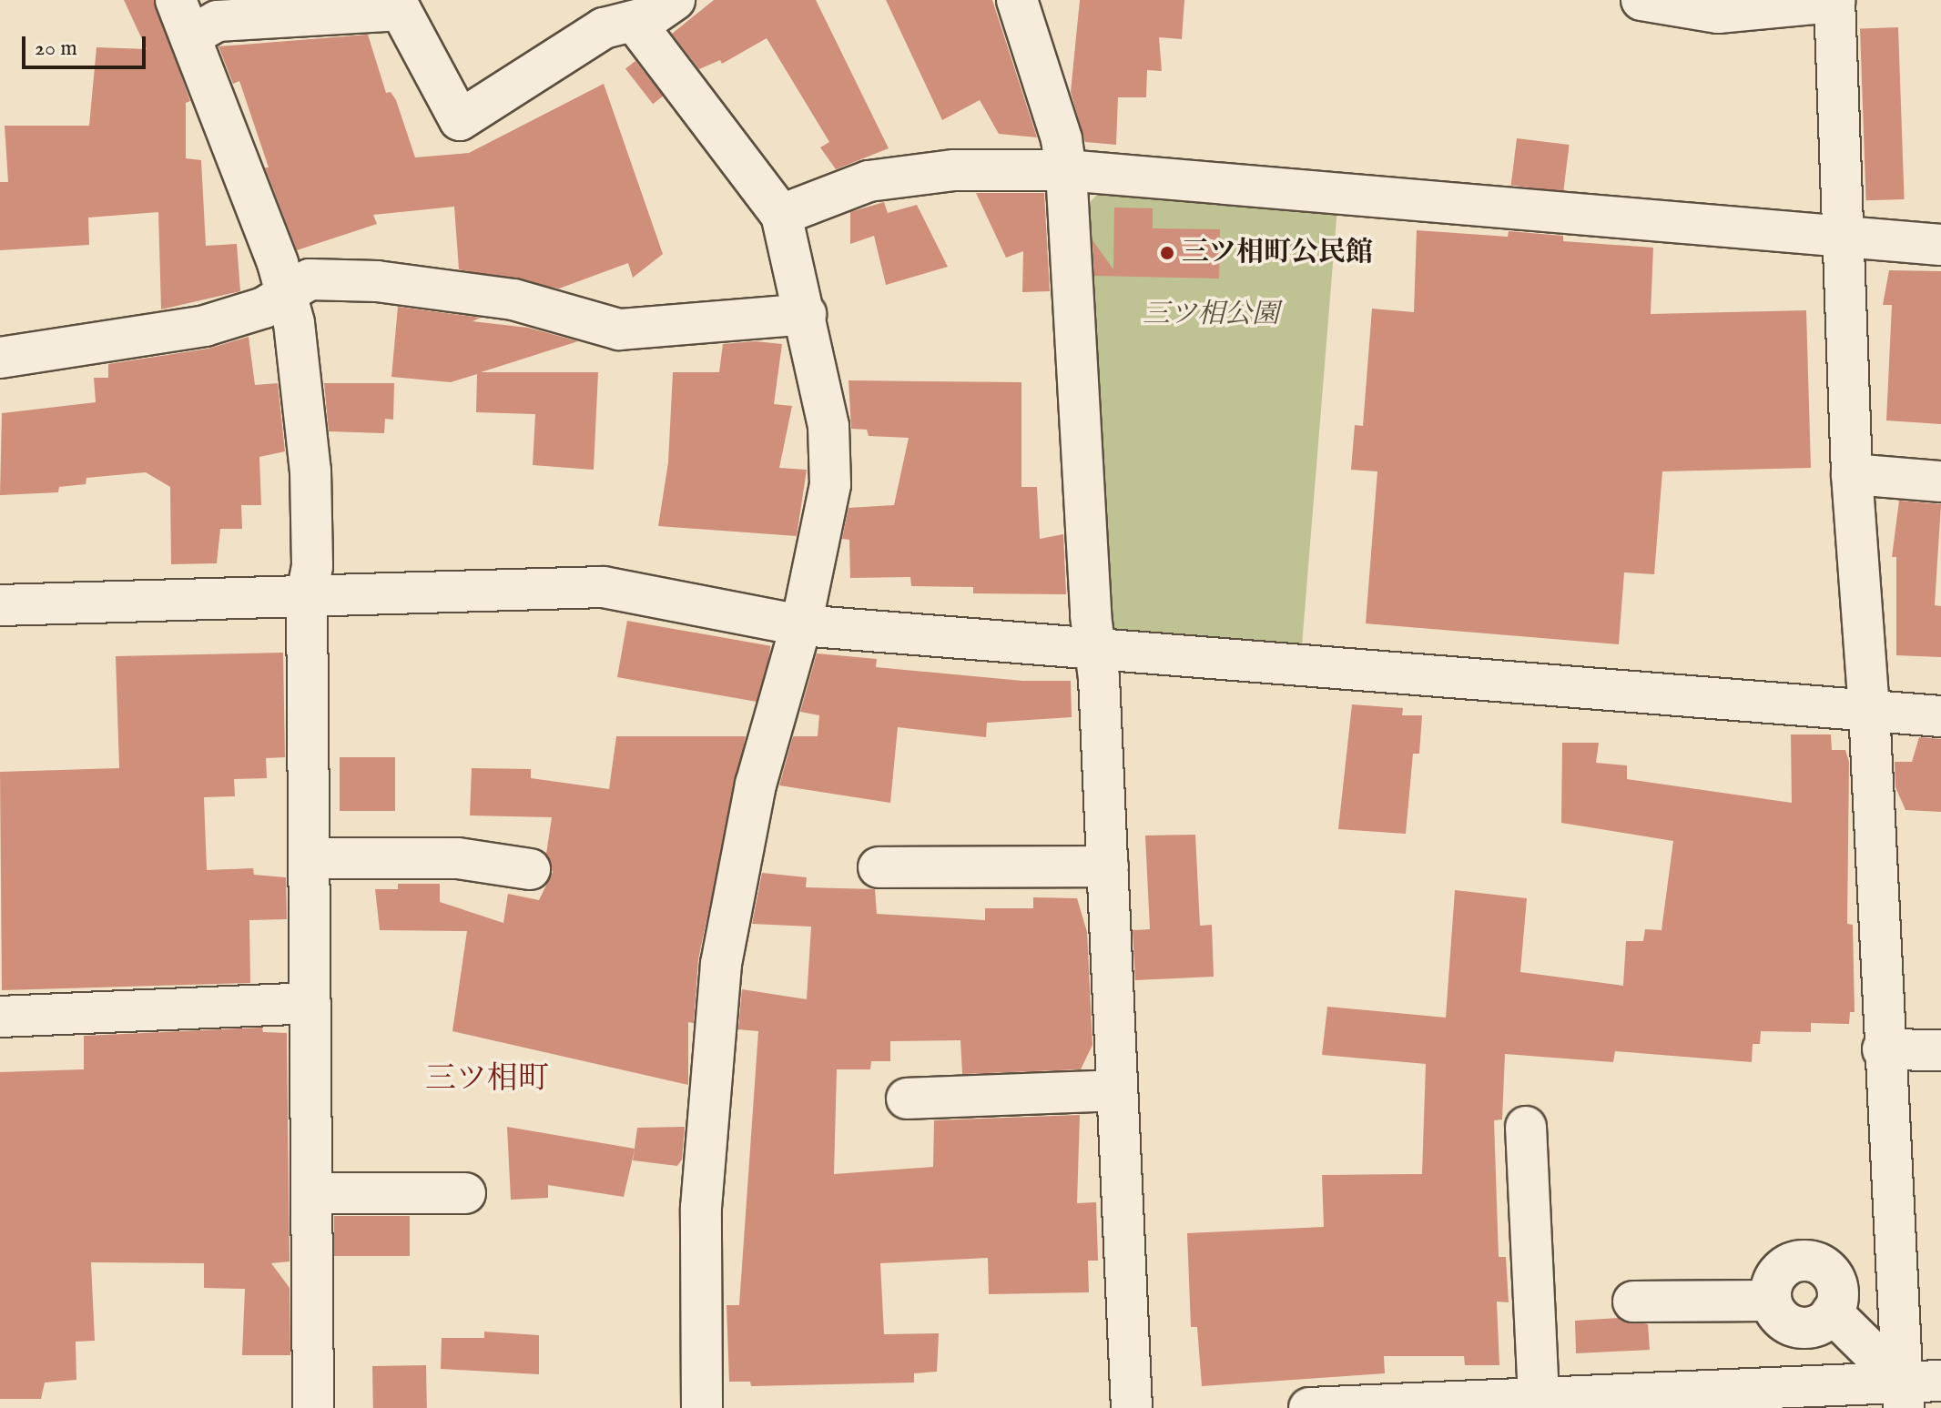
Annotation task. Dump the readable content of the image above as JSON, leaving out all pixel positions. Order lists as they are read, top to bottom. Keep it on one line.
{"districts":["三ツ相町"],"parks":["三ツ相公園"],"places":["三ツ相町公民館"],"scale_bar":"20 m"}
